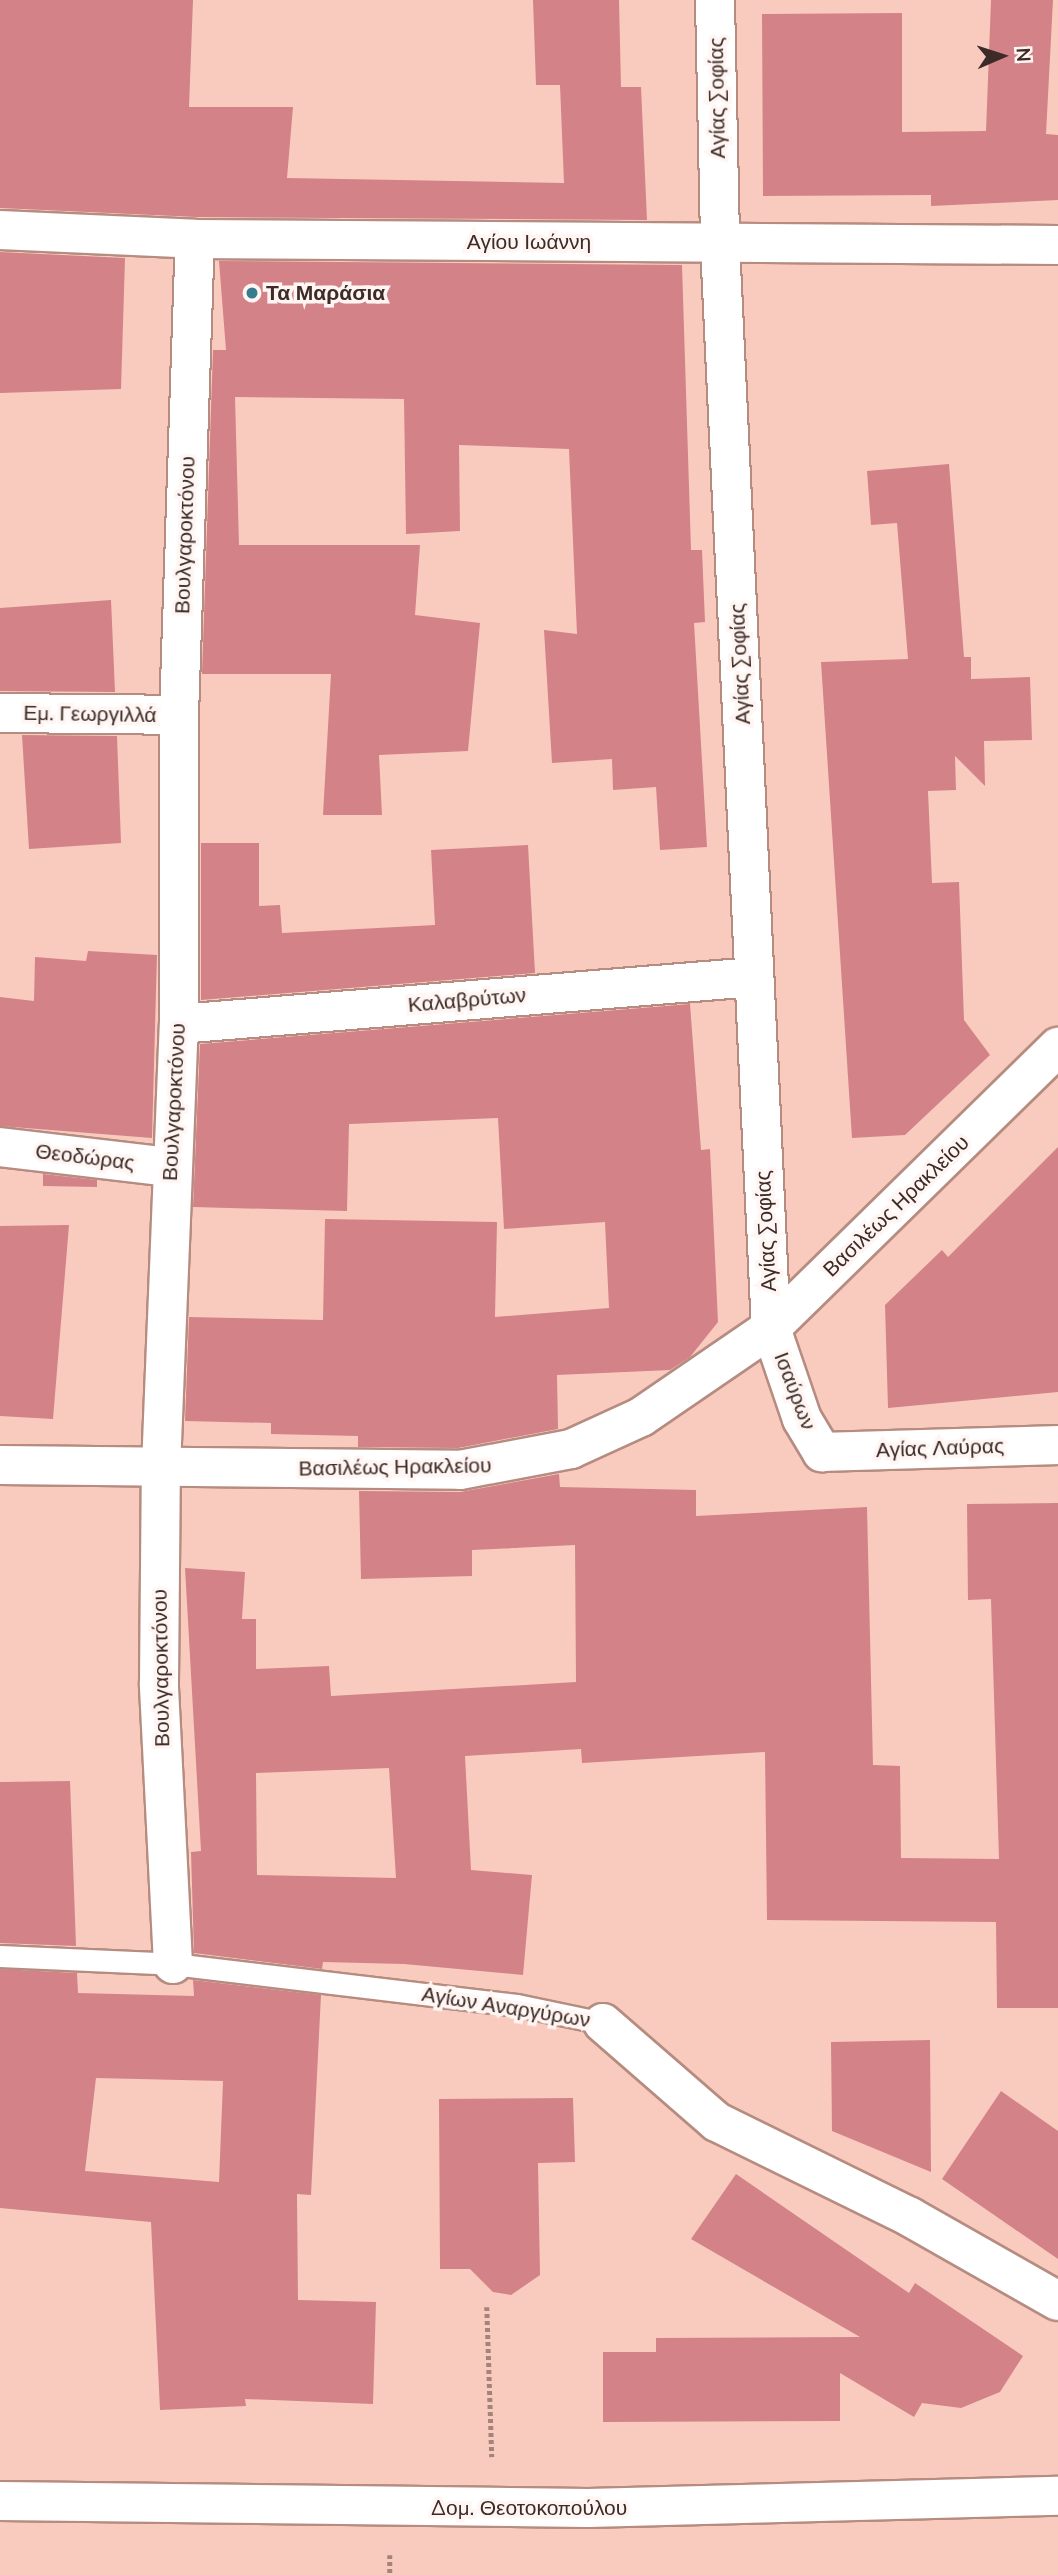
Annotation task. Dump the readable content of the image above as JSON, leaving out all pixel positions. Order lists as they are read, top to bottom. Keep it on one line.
{"streets":{"street":["Αγίας Σοφίας","Αγίου Ιωάννη","Βουλγαροκτόνου","Εμ. Γεωργιλλά","Καλαβρύτων","Θεοδώρας","Βασιλέως Ηρακλείου","Ισαύρων","Αγίας Λαύρας","Αγίων Αναργύρων","Δομ. Θεοτοκοπούλου"]},"crossings":[["Αγίας Σοφίας","Αγίου Ιωάννη"],["Αγίας Σοφίας","Καλαβρύτων"],["Αγίας Σοφίας","Βασιλέως Ηρακλείου"],["Αγίας Σοφίας","Ισαύρων"],["Αγίου Ιωάννη","Βουλγαροκτόνου"],["Βουλγαροκτόνου","Εμ. Γεωργιλλά"],["Βουλγαροκτόνου","Καλαβρύτων"],["Βουλγαροκτόνου","Θεοδώρας"],["Βουλγαροκτόνου","Βασιλέως Ηρακλείου"],["Βουλγαροκτόνου","Αγίων Αναργύρων"],["Βασιλέως Ηρακλείου","Ισαύρων"],["Ισαύρων","Αγίας Λαύρας"]],"places":["Τα Μαράσια"],"north":"right"}
